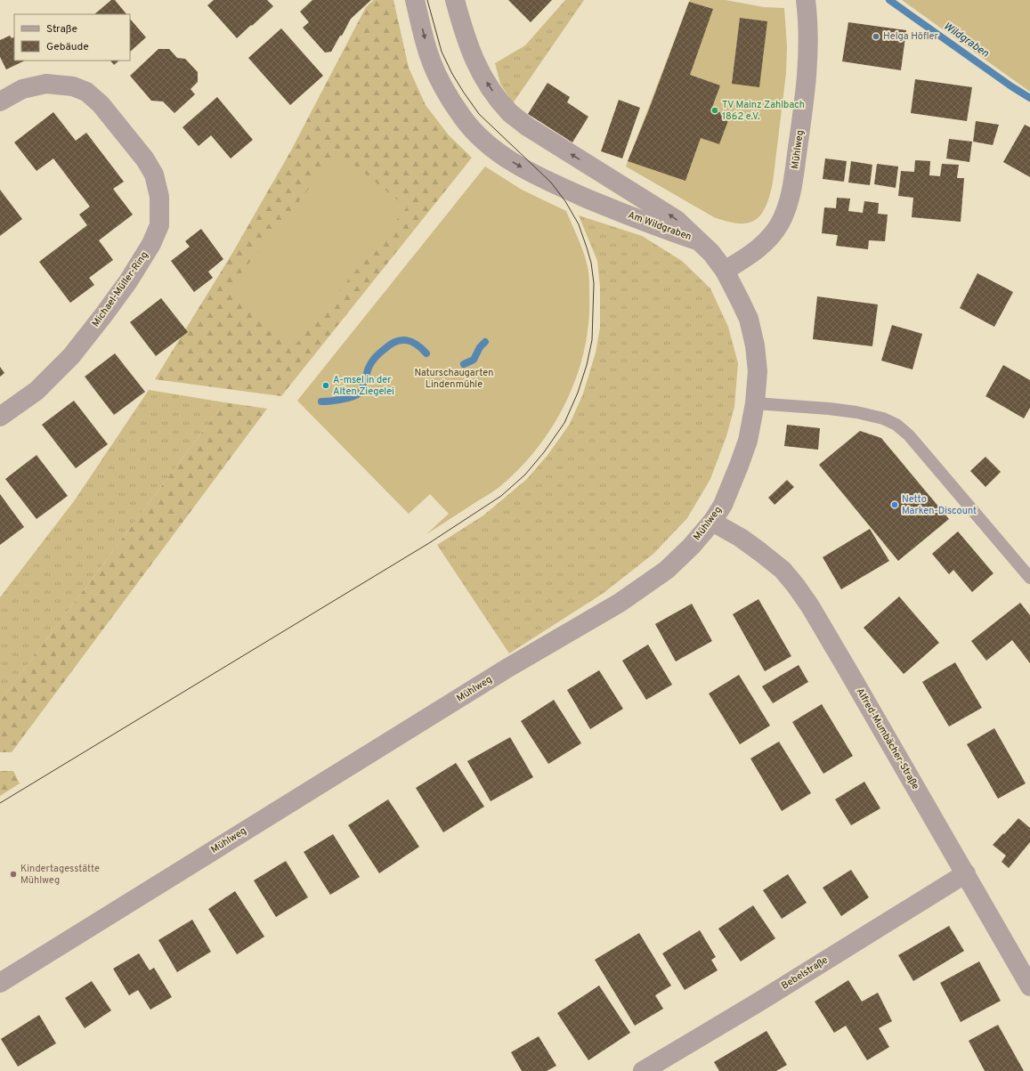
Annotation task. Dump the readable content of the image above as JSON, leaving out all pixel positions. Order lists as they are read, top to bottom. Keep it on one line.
{"streets":{"street":["Mühlweg","Am Wildgraben","Michael-Müller-Ring","Alfred-Mumbächer-Straße","Bebelstraße"]},"crossings":[["Mühlweg","Am Wildgraben"],["Mühlweg","Alfred-Mumbächer-Straße"],["Alfred-Mumbächer-Straße","Bebelstraße"]],"water":["Wildgraben"],"parks":["Naturschaugarten Lindenmühle"],"places":["Helga Höfler","TV Mainz Zahlbach 1862 e.V.","A-msel in der Alten Ziegelei","Netto Marken-Discount","Kindertagesstätte Mühlweg"],"legend":["Straße","Gebäude"]}
